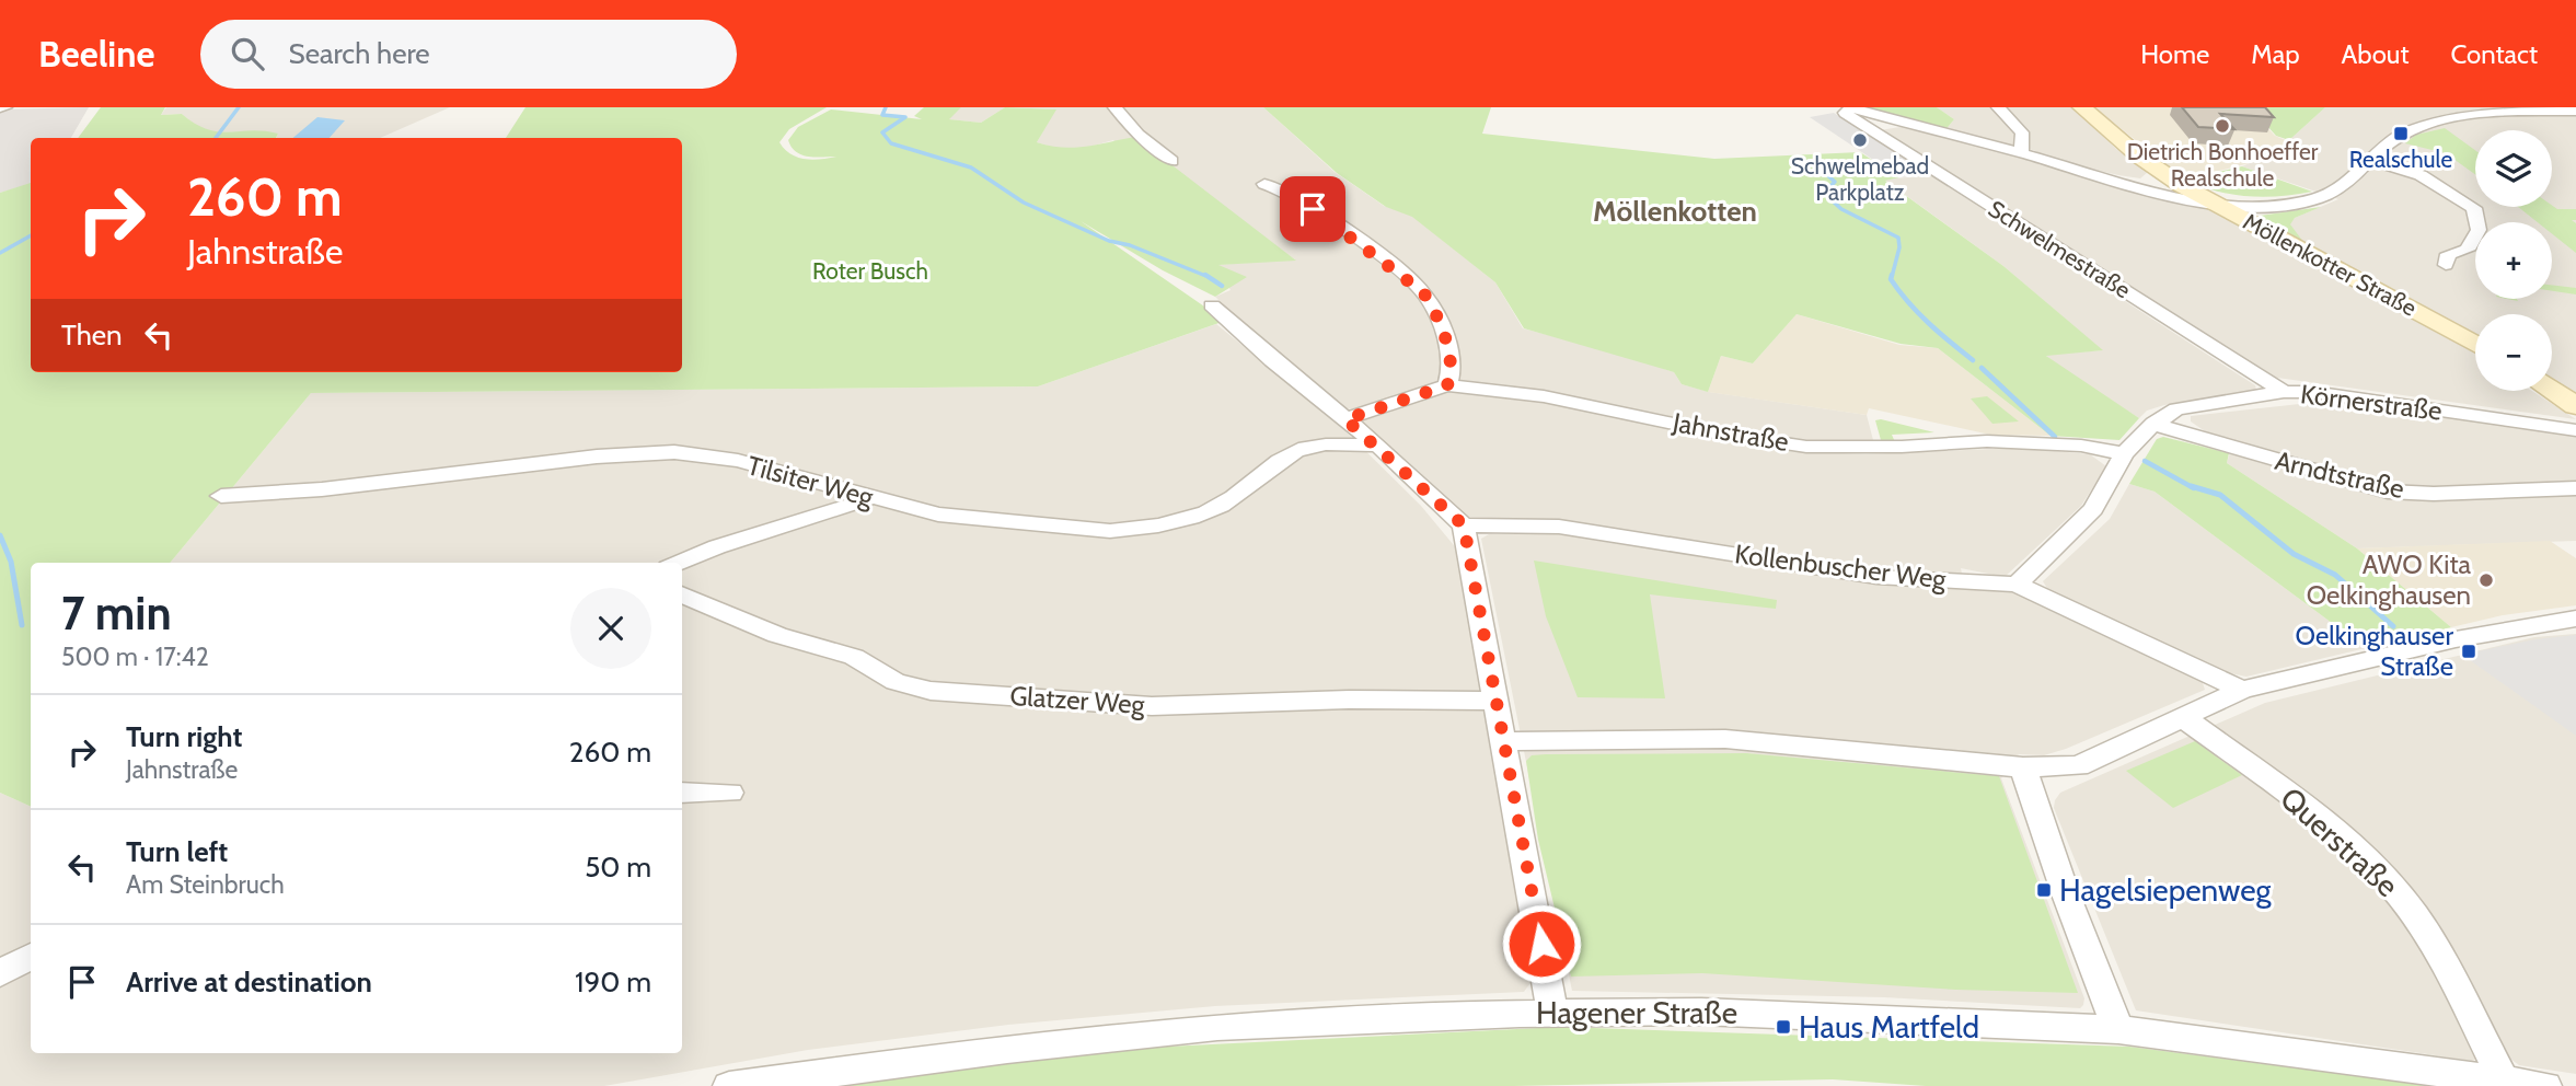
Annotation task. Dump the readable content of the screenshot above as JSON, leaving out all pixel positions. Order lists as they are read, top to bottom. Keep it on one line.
{"streets":{"main road":["Möllenkotter Straße"],"street":["Schwelmestraße","Körnerstraße","Jahnstraße","Arndtstraße","Tilsiter Weg","Kollenbuscher Weg","Glatzer Weg","Querstraße","Hagener Straße"]},"crossings":[["Schwelmestraße","Körnerstraße"],["Körnerstraße","Jahnstraße"],["Körnerstraße","Arndtstraße"],["Körnerstraße","Kollenbuscher Weg"],["Querstraße","Hagener Straße"]],"districts":["Möllenkotten"],"parks":["Roter Busch"],"places":{"other":["Dietrich Bonhoeffer Realschule","Schwelmebad Parkplatz","AWO Kita Oelkinghausen"],"transit":["Realschule","Oelkinghauser Straße","Hagelsiepenweg","Haus Martfeld"]},"page":{"header":"Beeline","search":"Search here","nav":["Home","Map","About","Contact"],"map_buttons":["+","−"],"turn":["260 m","Jahnstraße"],"then":"Then","heading":["7 min","500 m · 17:42"],"list":[{"name":"Turn right","note":"Jahnstraße","value":"260 m"},{"name":"Turn left","note":"Am Steinbruch","value":"50 m"},{"name":"Arrive at destination","value":"190 m"}]}}
